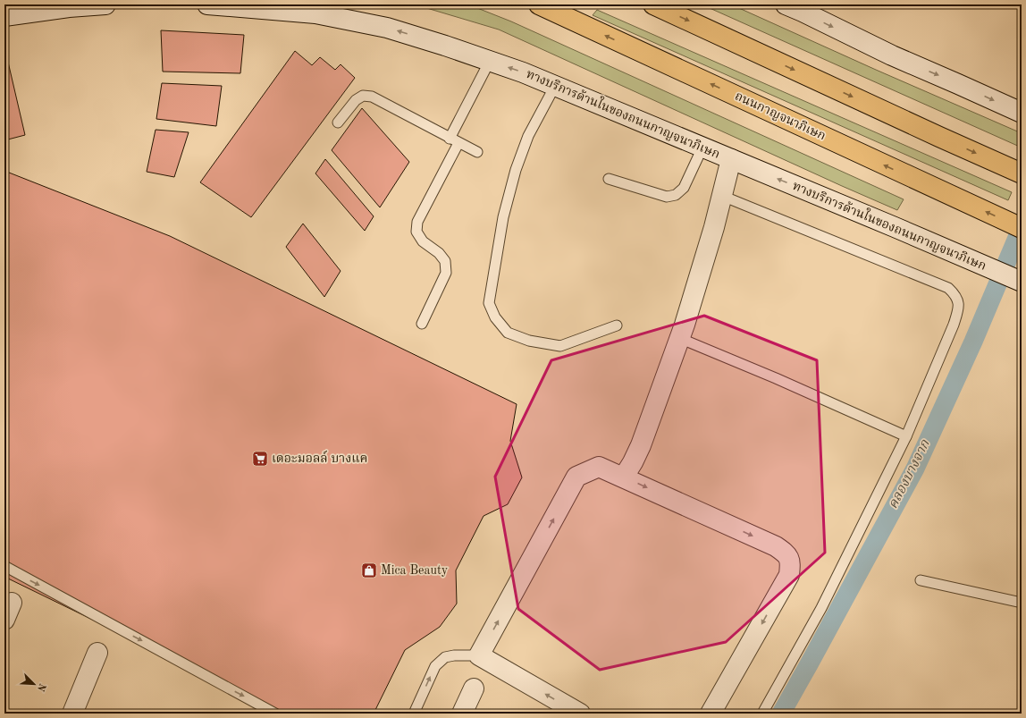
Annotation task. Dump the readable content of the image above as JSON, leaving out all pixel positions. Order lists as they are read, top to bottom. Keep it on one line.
{"streets":{"highway":["ถนนกาญจนาภิเษก"],"main road":["ทางบริการด้านในของถนนกาญจนาภิเษก"]},"water":["คลองบางจาก"],"places":{"supermarket":["เดอะมอลล์ บางแค"],"shop":["Mica Beauty"]},"north":"bottom right"}
